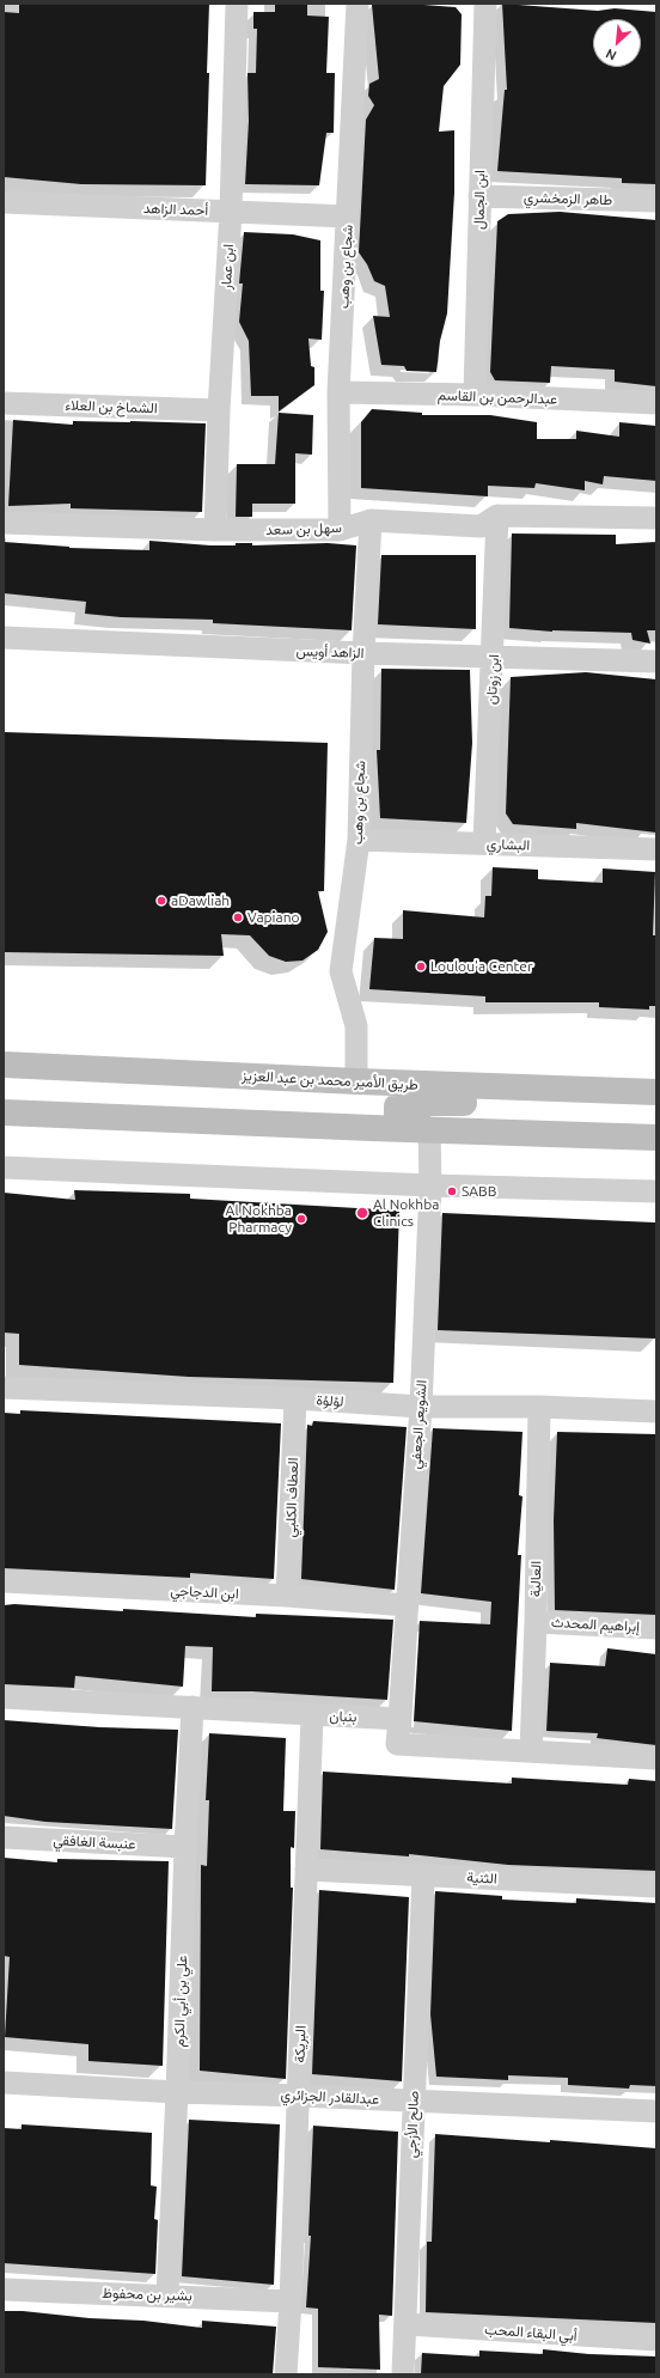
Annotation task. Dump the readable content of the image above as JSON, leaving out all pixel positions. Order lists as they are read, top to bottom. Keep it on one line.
{"streets":{"main road":["طريق الأمير محمد بن عبد العزيز"],"street":["طاهر الزمخشري","ابن الجمال","أحمد الزاهد","ابن عمار","شجاع بن وهب","عبدالرحمن بن القاسم","الشماخ بن العلاء","سهل بن سعد","الزاهد أويس","ابن زوتان","البشاري","لؤلؤة","الشويعر الجعفي","العطاف الكلبي","العالية","ابن الدجاجي","إبراهيم المحدث","بنبان","عنبسة الغافقي","الثنية","علي بن أبي الكرم","البريكة","عبدالقادر الجزائري","صالح الأزجي","بشير بن محفوظ","أبي البقاء المحب"]},"crossings":[["طاهر الزمخشري","ابن الجمال"],["ابن الجمال","عبدالرحمن بن القاسم"],["أحمد الزاهد","ابن عمار"],["أحمد الزاهد","شجاع بن وهب"],["ابن عمار","الشماخ بن العلاء"],["ابن عمار","سهل بن سعد"],["شجاع بن وهب","عبدالرحمن بن القاسم"],["شجاع بن وهب","سهل بن سعد"],["شجاع بن وهب","الزاهد أويس"],["شجاع بن وهب","البشاري"],["شجاع بن وهب","طريق الأمير محمد بن عبد العزيز"],["سهل بن سعد","ابن زوتان"],["الزاهد أويس","ابن زوتان"],["ابن زوتان","البشاري"],["لؤلؤة","الشويعر الجعفي"],["لؤلؤة","العطاف الكلبي"],["لؤلؤة","العالية"],["الشويعر الجعفي","ابن الدجاجي"],["الشويعر الجعفي","بنبان"],["العطاف الكلبي","ابن الدجاجي"],["العالية","إبراهيم المحدث"],["بنبان","علي بن أبي الكرم"],["بنبان","البريكة"],["عنبسة الغافقي","علي بن أبي الكرم"],["الثنية","البريكة"],["الثنية","صالح الأزجي"],["علي بن أبي الكرم","عبدالقادر الجزائري"],["علي بن أبي الكرم","بشير بن محفوظ"],["البريكة","عبدالقادر الجزائري"],["البريكة","بشير بن محفوظ"],["عبدالقادر الجزائري","صالح الأزجي"],["صالح الأزجي","أبي البقاء المحب"]],"places":["aDawliah","Vapiano","Loulou'a Center","SABB","Al Nokhba Clinics","Al Nokhba Pharmacy"],"north":"bottom left"}
